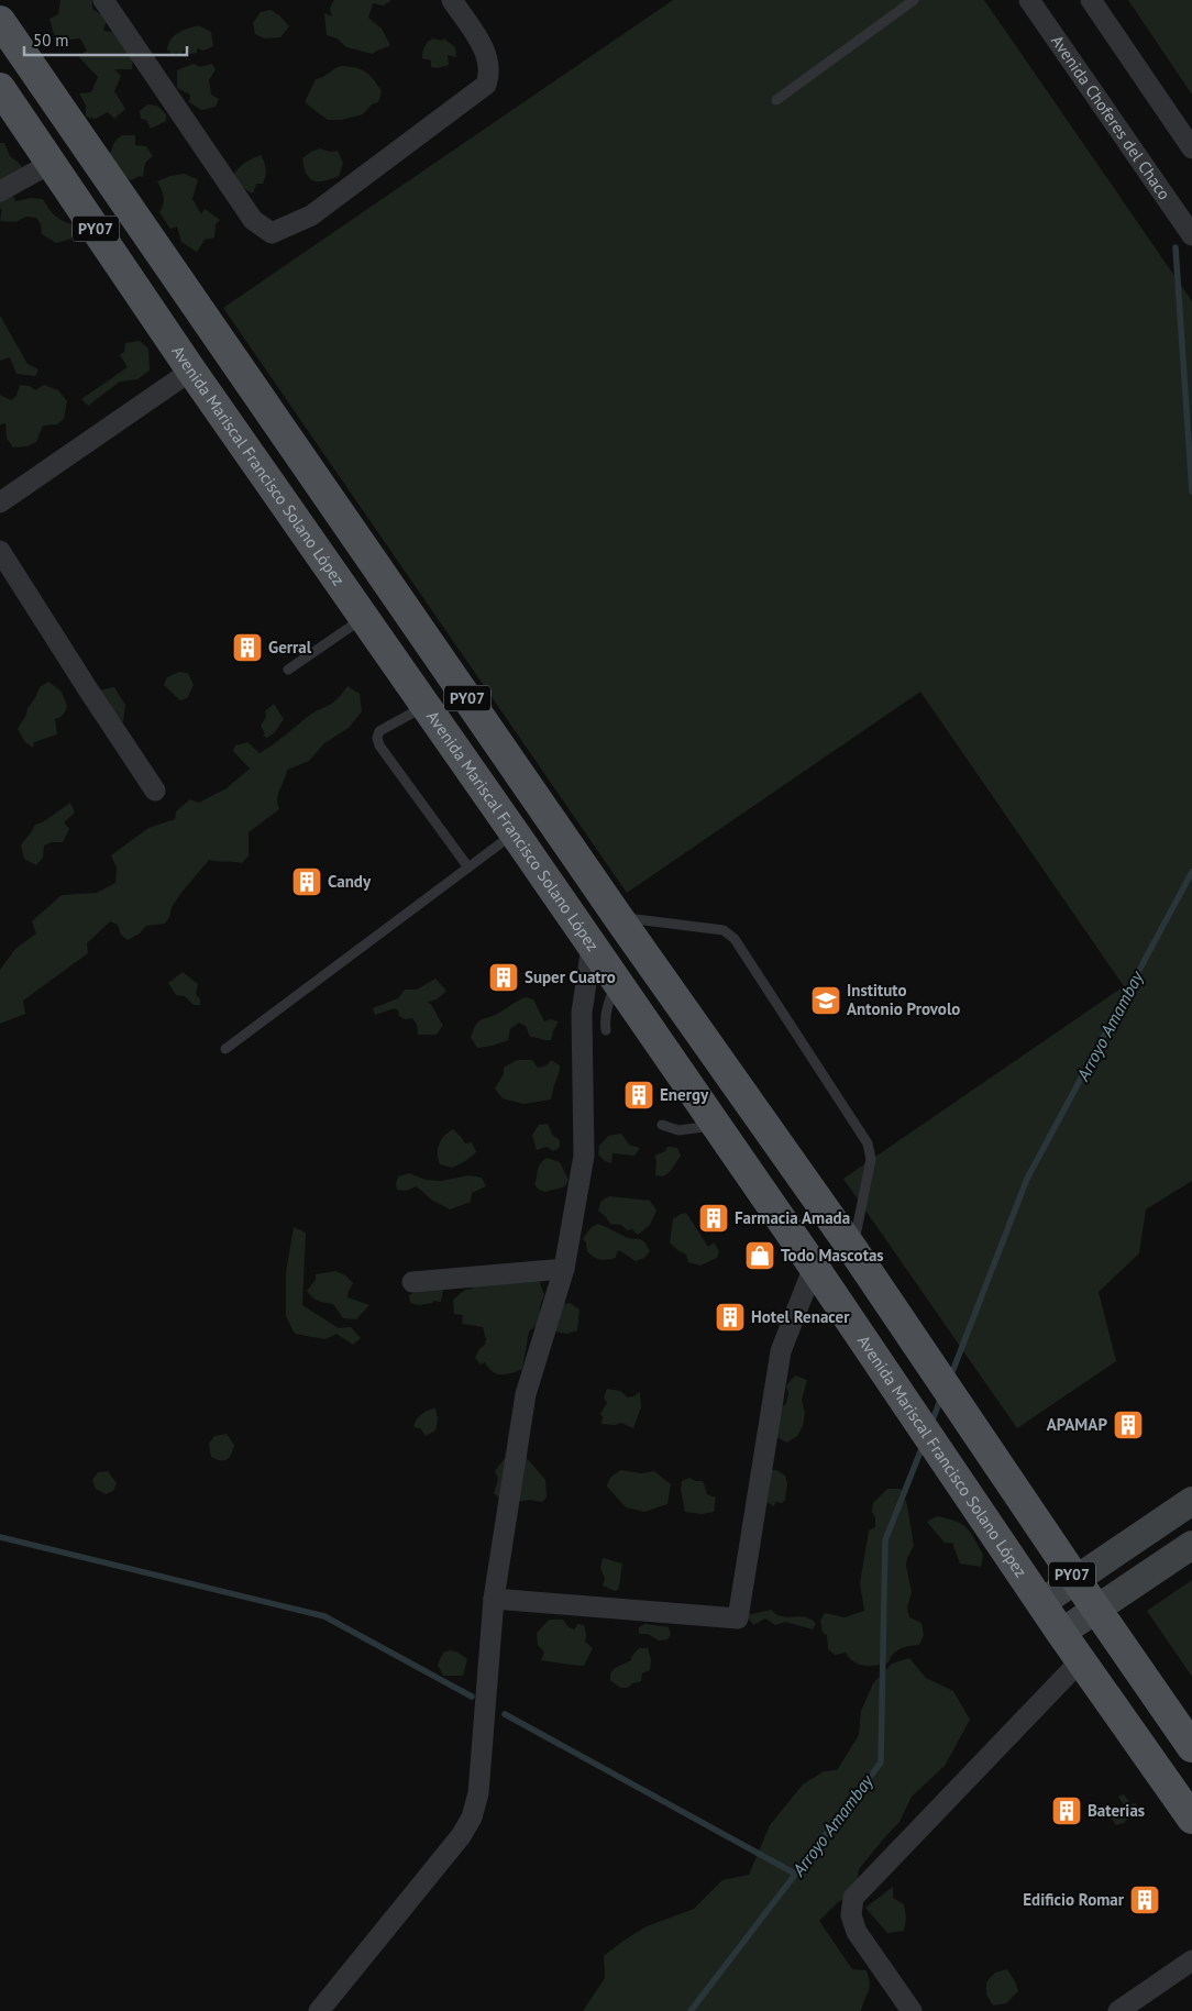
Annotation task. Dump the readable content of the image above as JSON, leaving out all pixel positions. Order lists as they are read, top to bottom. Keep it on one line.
{"streets":{"main road":["PY07","Avenida Mariscal Francisco Solano López"],"street":["Avenida Choferes del Chaco"]},"water":["Arroyo Amambay"],"places":{"building":["Gerral","Candy","Super Cuatro","Energy","Farmacia Amada","Hotel Renacer","APAMAP","Baterias","Edificio Romar"],"school or university":["Instituto Antonio Provolo"],"shop":["Todo Mascotas"]},"scale_bar":"50 m"}
